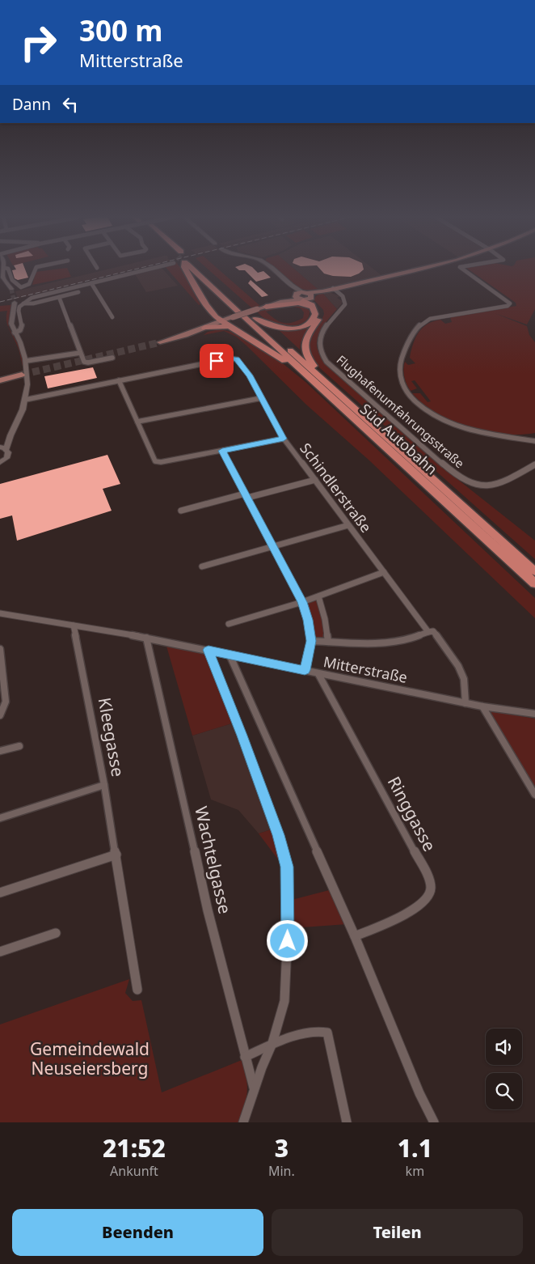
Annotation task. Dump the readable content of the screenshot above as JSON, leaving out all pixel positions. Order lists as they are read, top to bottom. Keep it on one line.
{"streets":{"highway":["Süd Autobahn"],"street":["Flughafenumfahrungsstraße","Schindlerstraße","Mitterstraße","Kleegasse","Ringgasse","Wachtelgasse"]},"crossings":[["Schindlerstraße","Mitterstraße"],["Mitterstraße","Kleegasse"],["Mitterstraße","Ringgasse"],["Mitterstraße","Wachtelgasse"]],"parks":["Gemeindewald Neuseiersberg"],"page":{"turn":["300 m","Mitterstraße"],"then":"Dann","eta":["21:52","Ankunft","3","Min.","1.1","km"],"buttons":["Beenden","Teilen"]}}
